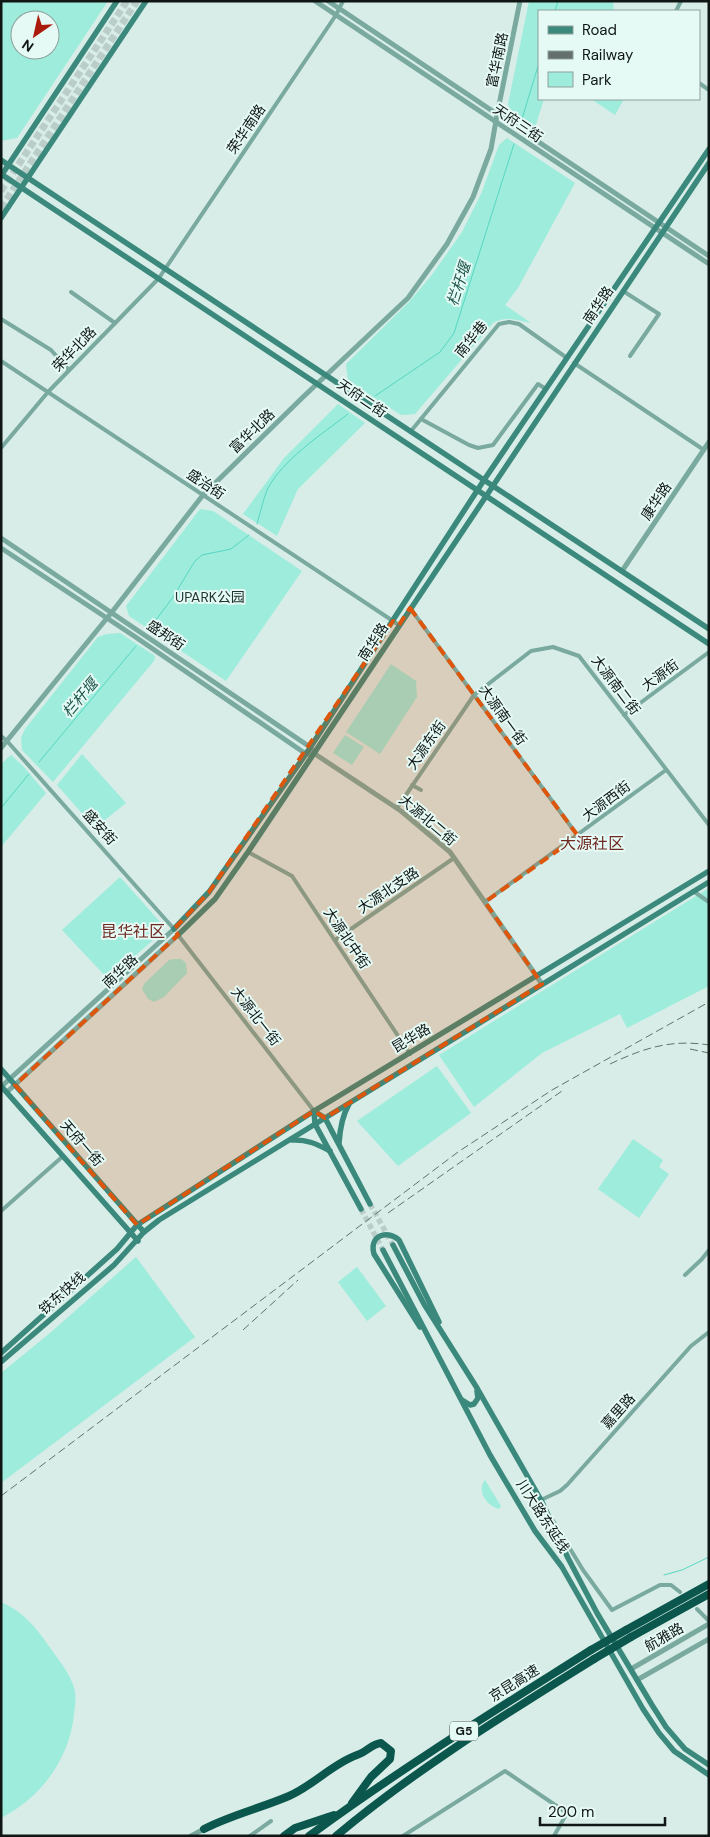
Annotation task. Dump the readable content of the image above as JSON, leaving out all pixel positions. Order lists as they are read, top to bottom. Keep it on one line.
{"streets":{"highway":["京昆高速","G5"],"main road":["南华路","天府二街","昆华路","天府一街","铁东快线","川大路东延线"],"street":["富华南路","天府三街","荣华南路","南华巷","荣华北路","富华北路","盛治街","康华路","盛邦街","大源街","大源南二街","大源南一街","大源东街","大源西街","大源北二街","盛安街","大源北支路","大源北中街","大源北一街","嘉里路","航雅路"]},"crossings":[["富华南路","天府三街"],["富华南路","富华北路"],["天府三街","荣华南路"],["天府三街","南华路"],["天府三街","富华北路"],["荣华南路","荣华北路"],["荣华南路","天府二街"],["南华路","南华巷"],["南华路","天府二街"],["南华路","盛治街"],["南华路","盛邦街"],["南华路","大源南一街"],["南华路","大源北二街"],["南华路","盛安街"],["南华路","大源北中街"],["南华路","大源北一街"],["南华路","天府一街"],["南华巷","天府二街"],["荣华北路","天府二街"],["荣华北路","盛治街"],["天府二街","富华北路"],["天府二街","康华路"],["富华北路","盛治街"],["富华北路","盛邦街"],["富华北路","盛安街"],["盛邦街","大源北二街"],["大源街","大源南二街"],["大源南二街","大源南一街"],["大源南二街","大源东街"],["大源南二街","大源西街"],["大源南一街","大源东街"],["大源南一街","大源西街"],["大源东街","大源北二街"],["大源西街","大源北二街"],["大源北二街","大源北支路"],["大源北二街","昆华路"],["盛安街","大源北一街"],["大源北支路","大源北中街"],["大源北中街","昆华路"],["大源北一街","昆华路"],["昆华路","天府一街"],["昆华路","铁东快线"],["天府一街","铁东快线"],["嘉里路","川大路东延线"],["川大路东延线","航雅路"],["京昆高速","G5"]],"districts":["大源社区","昆华社区"],"water":["栏杆堰"],"parks":["UPARK公园"],"legend":["Road","Railway","Park"],"scale_bar":"200 m","north":"bottom left"}
